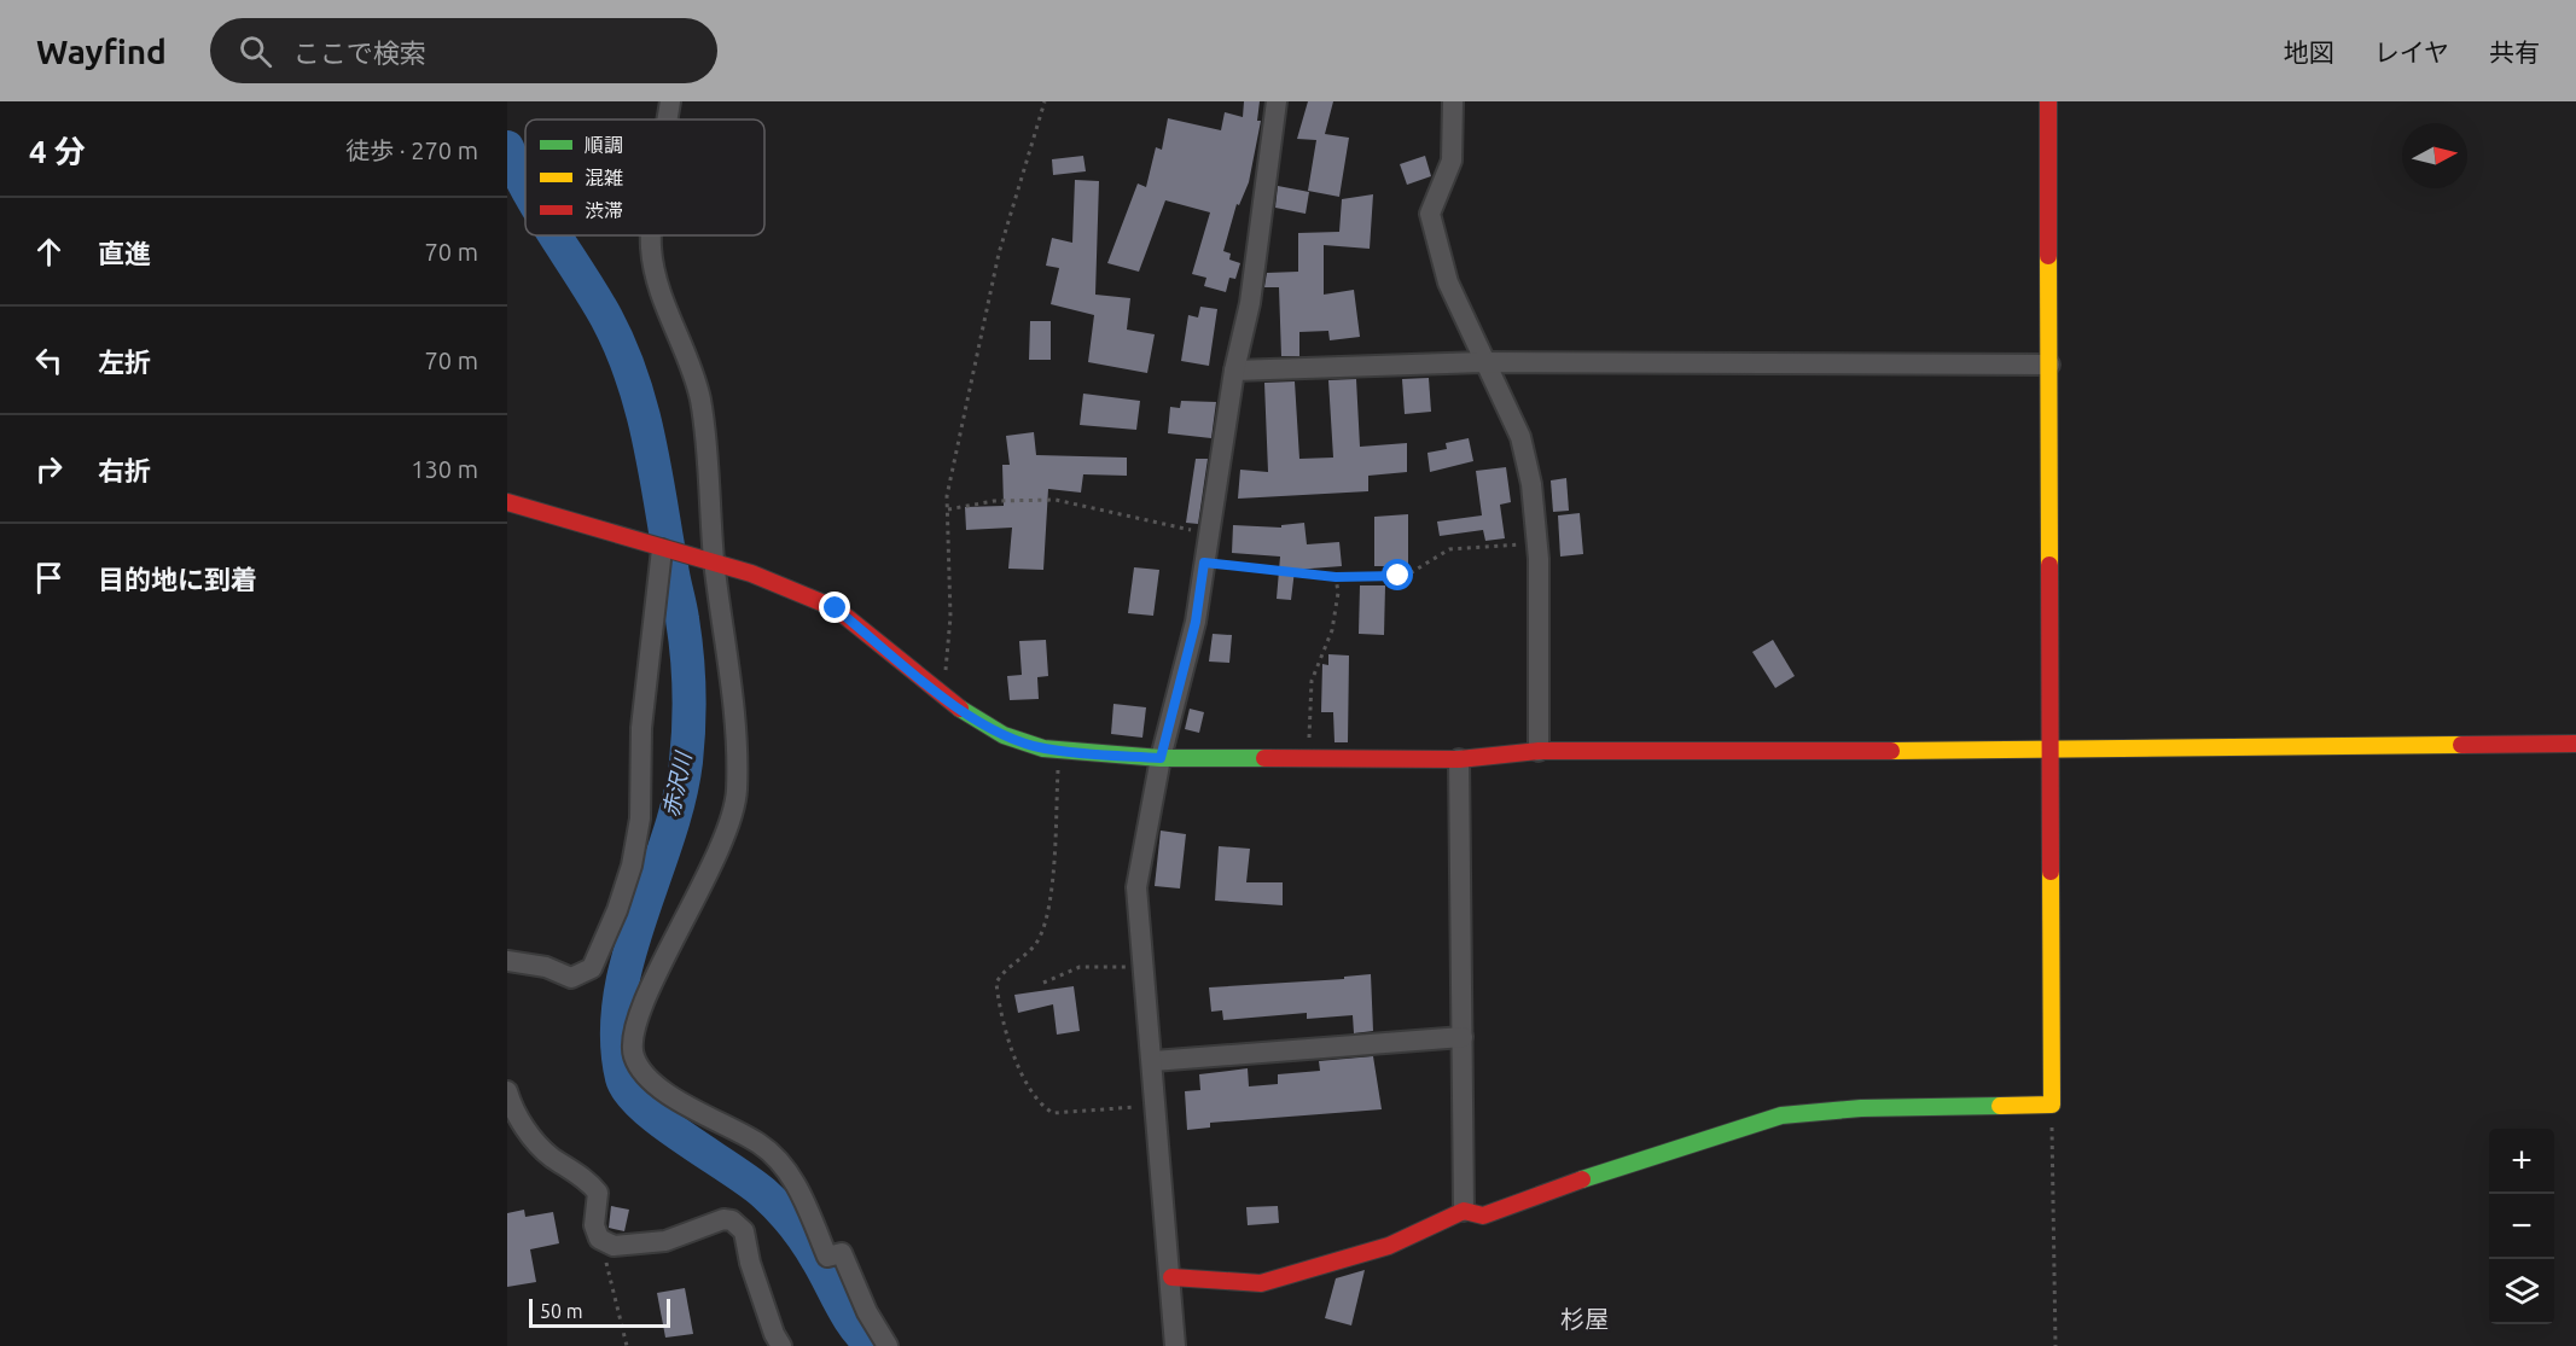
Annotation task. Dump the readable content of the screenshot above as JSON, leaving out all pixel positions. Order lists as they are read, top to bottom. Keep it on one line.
{"districts":["杉屋"],"water":["赤沢川"],"legend":["順調","混雑","渋滞"],"scale_bar":"50 m","north":"right","page":{"header":"Wayfind","search":"ここで検索","nav":["地図","レイヤ","共有"],"heading":["4 分","徒歩 · 270 m"],"list":[["直進","70 m"],["左折","70 m"],["右折","130 m"],"目的地に到着"],"map_buttons":["+","−"],"scale":"50 m"}}
